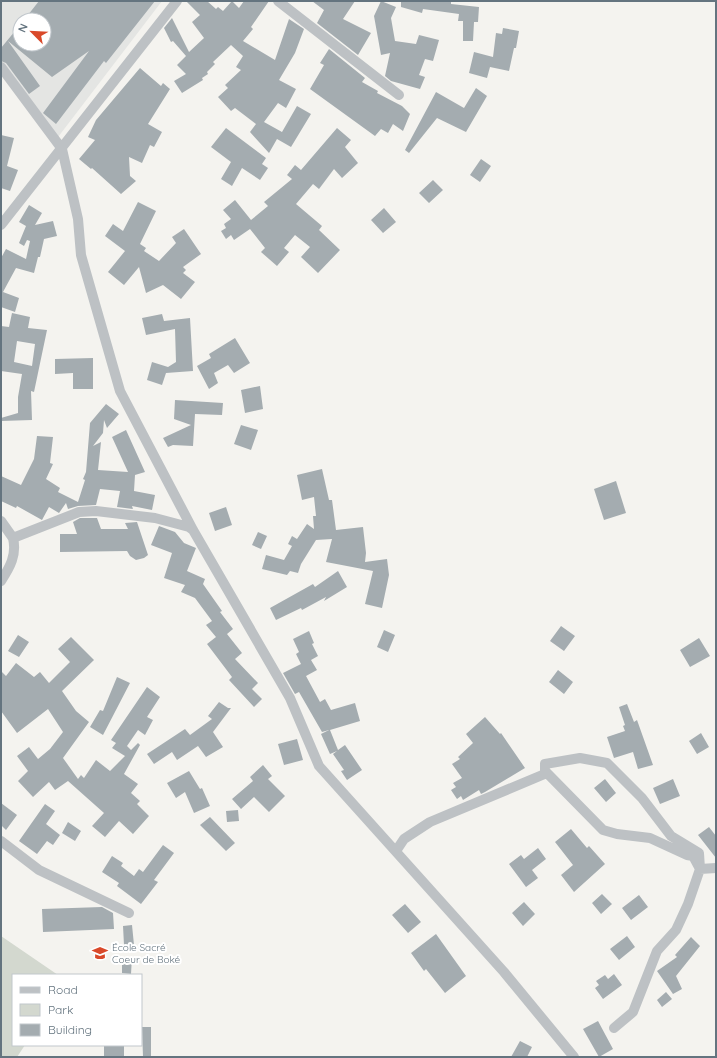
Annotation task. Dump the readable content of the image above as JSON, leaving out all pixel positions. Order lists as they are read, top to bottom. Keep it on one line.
{"places":{"school or university":["École Sacré Coeur de Boké"]},"legend":["Road","Park","Building"],"north":"top left"}
